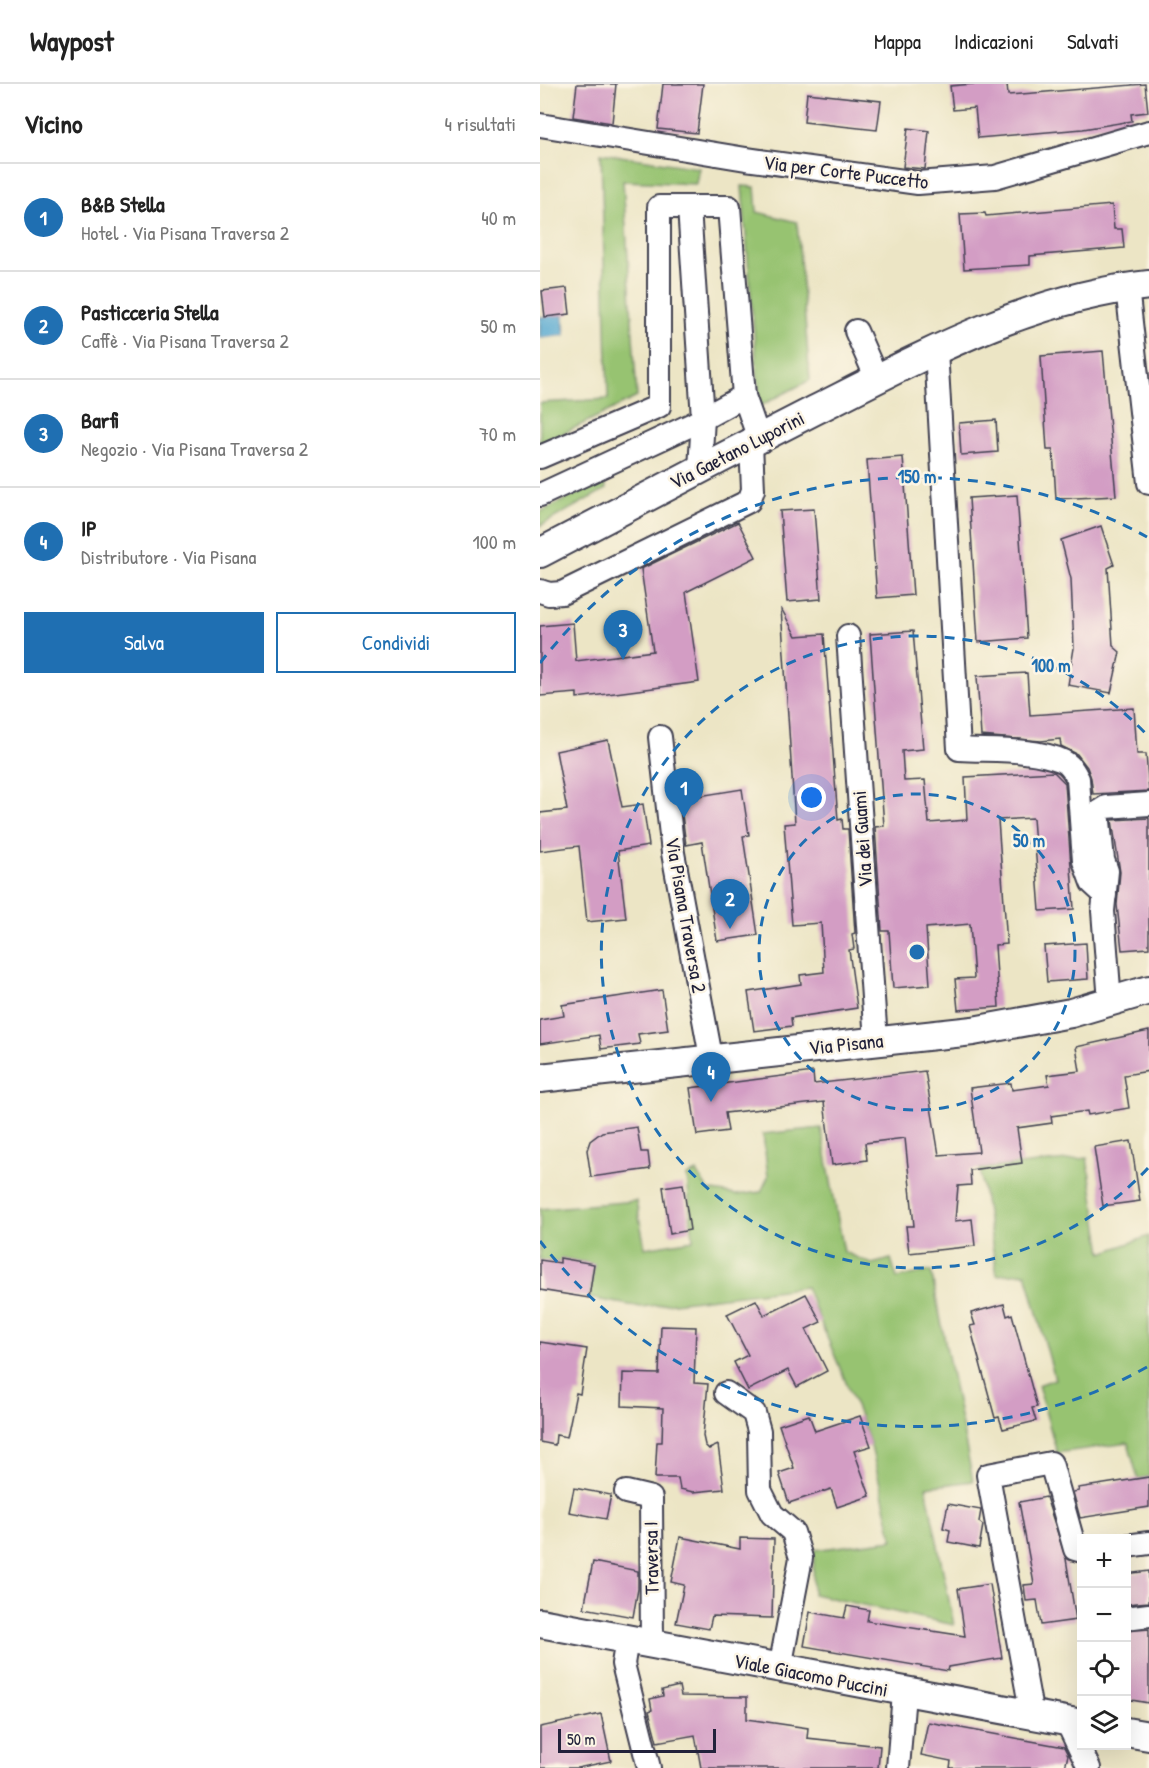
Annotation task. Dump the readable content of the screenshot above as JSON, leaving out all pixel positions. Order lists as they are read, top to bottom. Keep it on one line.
{"streets":{"main road":["Via Gaetano Luporini","Via Pisana","Viale Giacomo Puccini"],"street":["Via per Corte Puccetto","Via dei Guami","Via Pisana Traversa 2","Traversa I"]},"crossings":[["Via dei Guami","Via Pisana"],["Via Pisana Traversa 2","Via Pisana"],["Traversa I","Viale Giacomo Puccini"]],"scale_bar":"50 m","page":{"header":"Waypost","nav":["Mappa","Indicazioni","Salvati"],"heading":["Vicino","4 risultati"],"list":[{"mark":"1","name":"B&B Stella","note":"Hotel · Via Pisana Traversa 2","value":"40 m"},{"mark":"2","name":"Pasticceria Stella","note":"Caffè · Via Pisana Traversa 2","value":"50 m"},{"mark":"3","name":"Barfi","note":"Negozio · Via Pisana Traversa 2","value":"70 m"},{"mark":"4","name":"IP","note":"Distributore · Via Pisana","value":"100 m"}],"buttons":["Salva","Condividi"],"pins":["3","1","2","4"],"map_buttons":["+","−"],"scale":"50 m"},"rings":["150 m","100 m","50 m"]}
